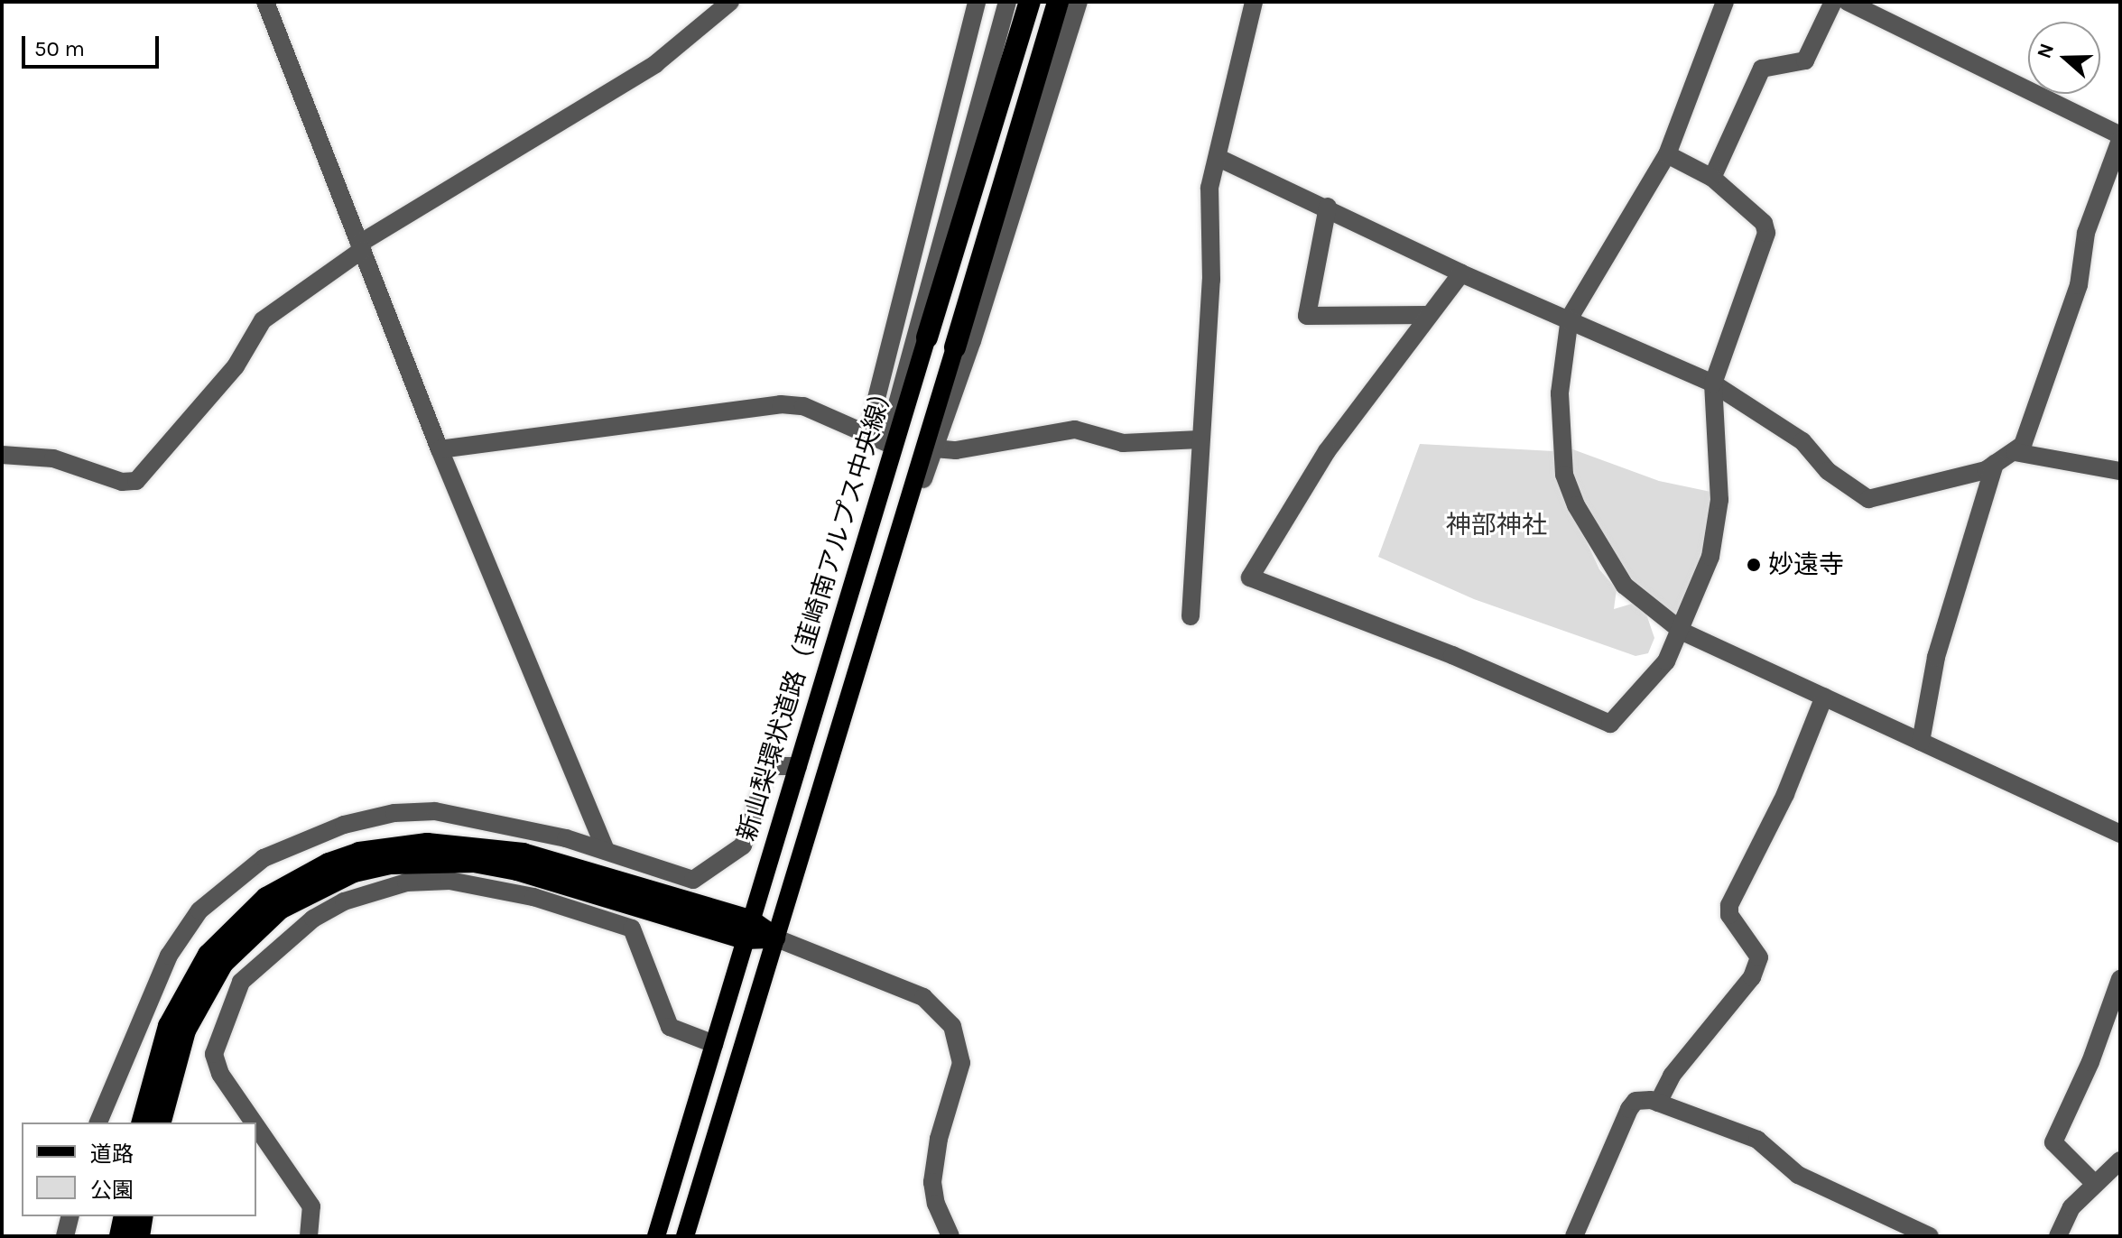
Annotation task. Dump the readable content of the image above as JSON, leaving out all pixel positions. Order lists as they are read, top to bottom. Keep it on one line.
{"streets":{"highway":["新山梨環状道路（韮崎南アルプス中央線）"]},"parks":["神部神社"],"places":["妙遠寺"],"legend":["道路","公園"],"scale_bar":"50 m","north":"left"}
